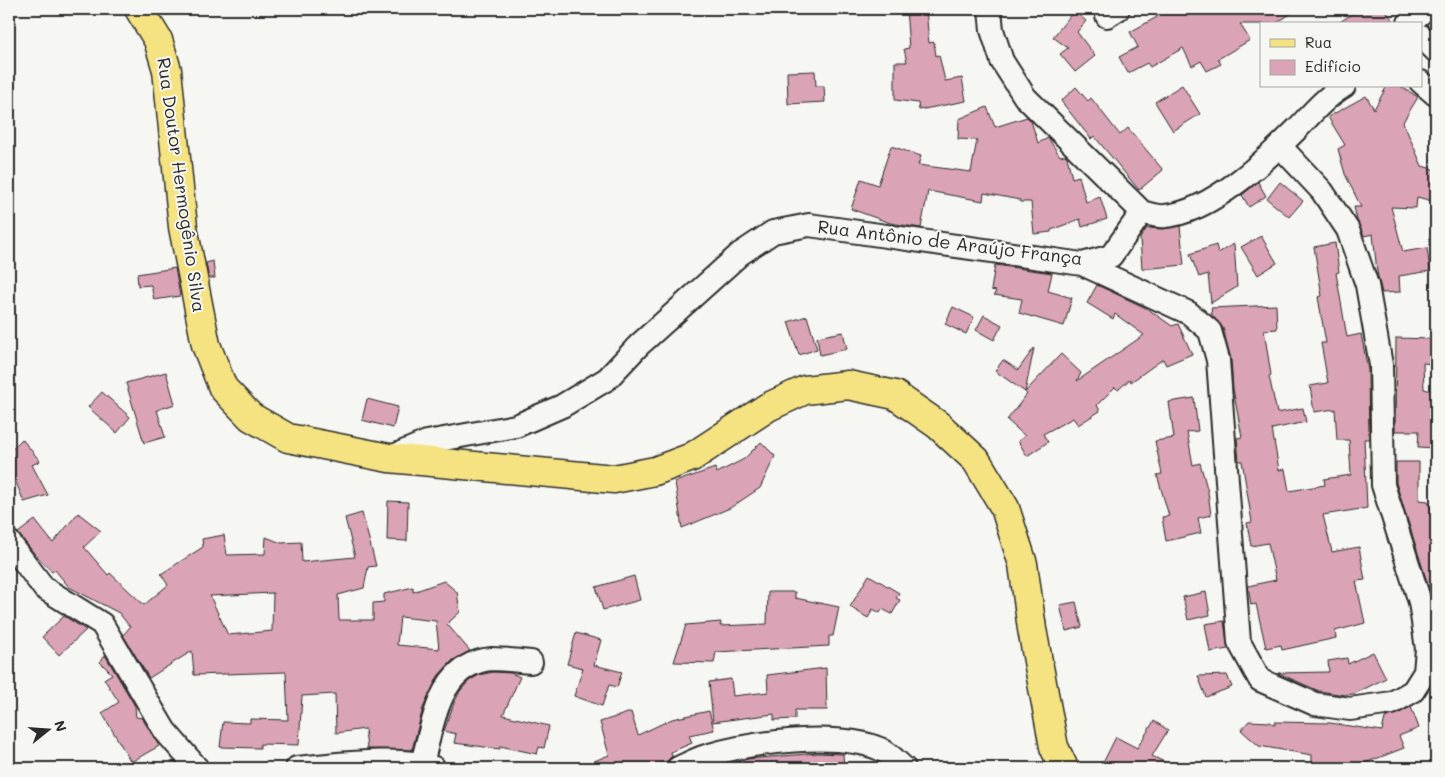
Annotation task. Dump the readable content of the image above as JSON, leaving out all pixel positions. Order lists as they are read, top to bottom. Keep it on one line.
{"streets":{"main road":["Rua Doutor Hermogênio Silva"],"street":["Rua Antônio de Araújo França"]},"crossings":[["Rua Doutor Hermogênio Silva","Rua Antônio de Araújo França"]],"legend":["Rua","Edifício"],"north":"right"}
